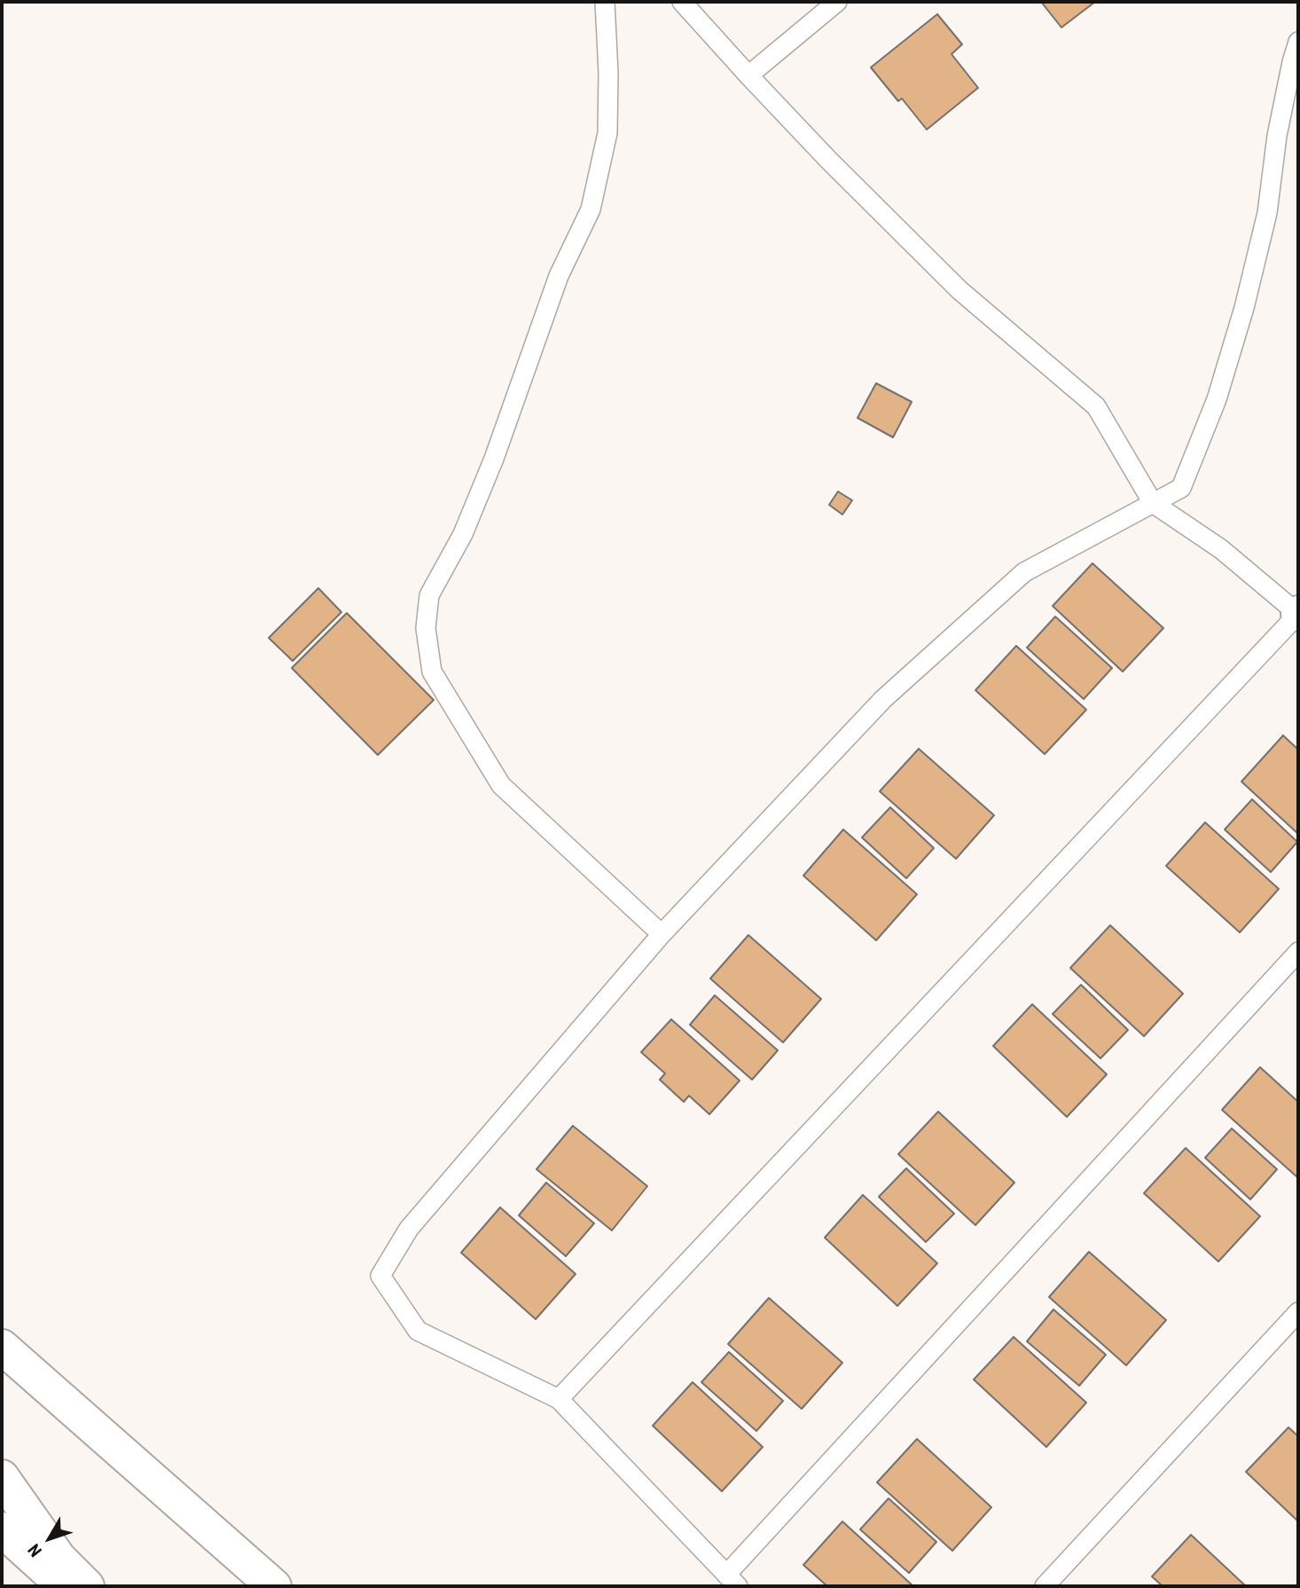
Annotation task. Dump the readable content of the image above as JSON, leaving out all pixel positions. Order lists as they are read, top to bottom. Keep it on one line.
{"north":"bottom left"}
